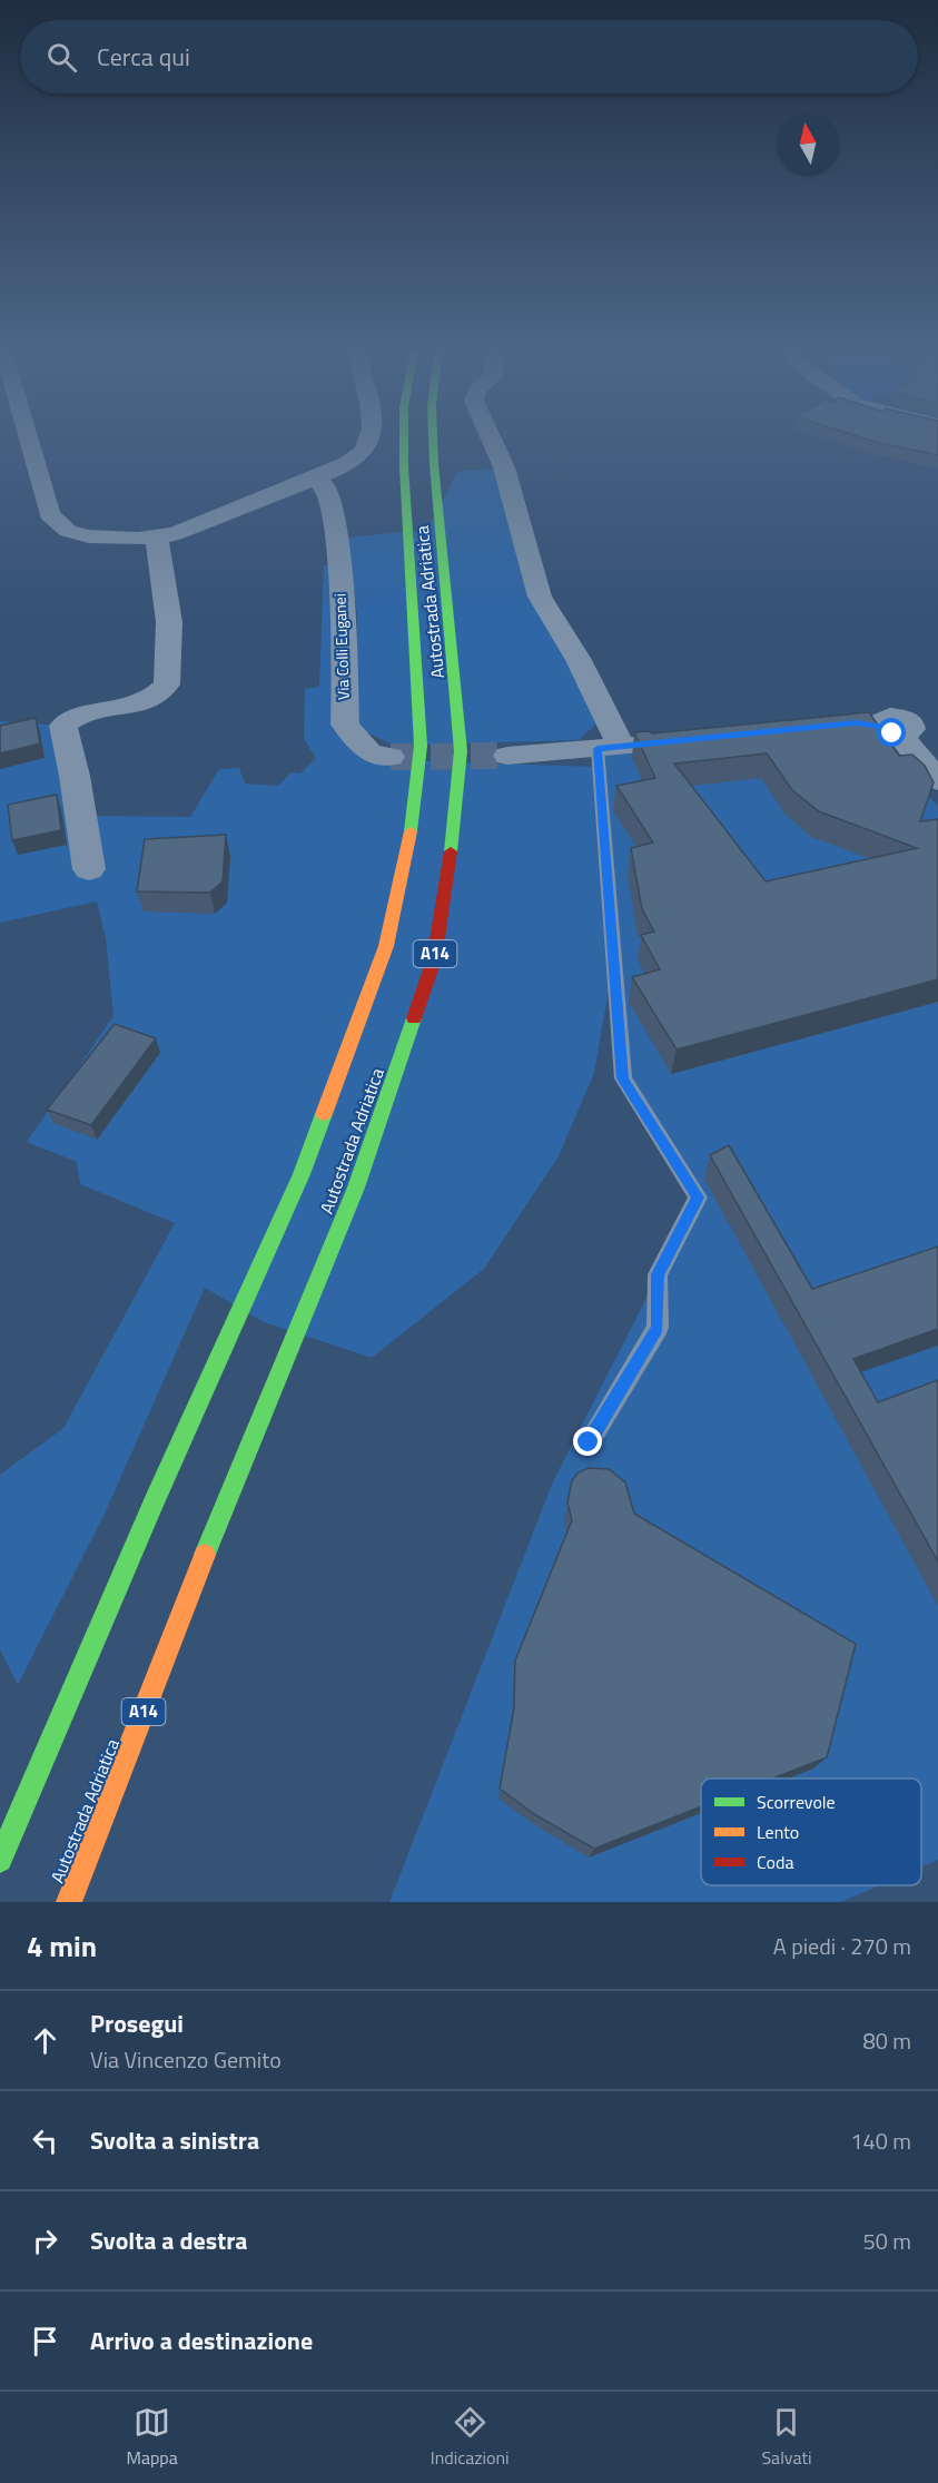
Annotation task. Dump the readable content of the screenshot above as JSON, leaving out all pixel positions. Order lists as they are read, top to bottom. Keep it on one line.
{"streets":{"highway":["Autostrada Adriatica","A14"],"street":["Via Colli Euganei"]},"legend":["Scorrevole","Lento","Coda"],"north":"top","page":{"search":"Cerca qui","heading":["4 min","A piedi · 270 m"],"list":[["Prosegui","Via Vincenzo Gemito","80 m"],["Svolta a sinistra","140 m"],["Svolta a destra","50 m"],"Arrivo a destinazione"],"nav":["Mappa","Indicazioni","Salvati"]}}
